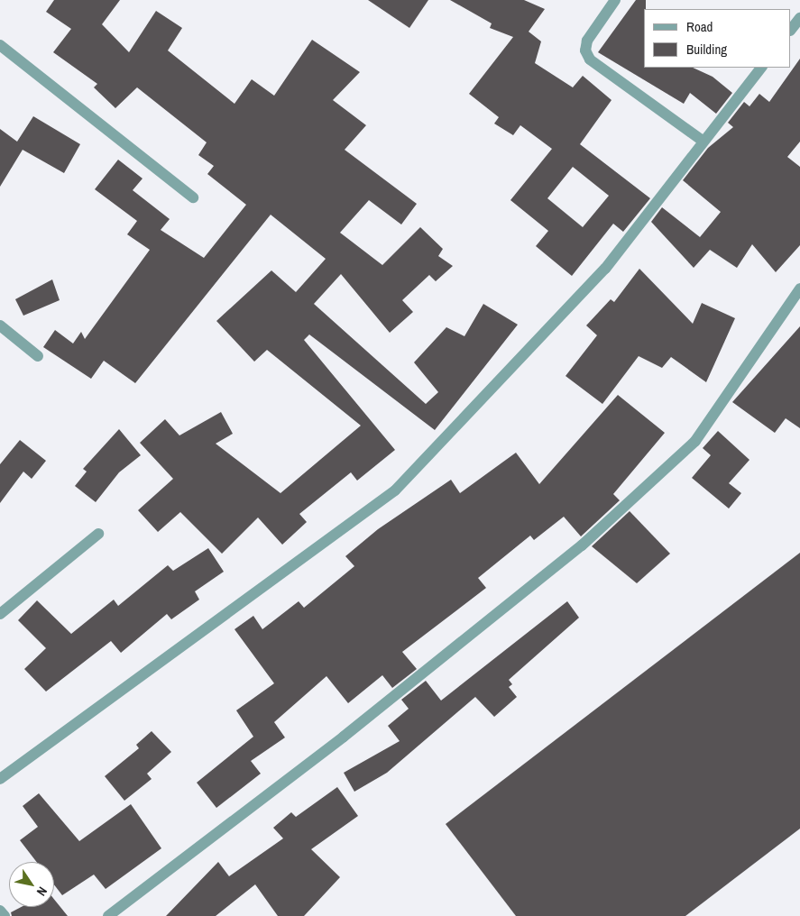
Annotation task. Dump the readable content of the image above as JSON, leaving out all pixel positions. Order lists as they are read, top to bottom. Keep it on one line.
{"legend":["Road","Building"],"north":"bottom right"}
